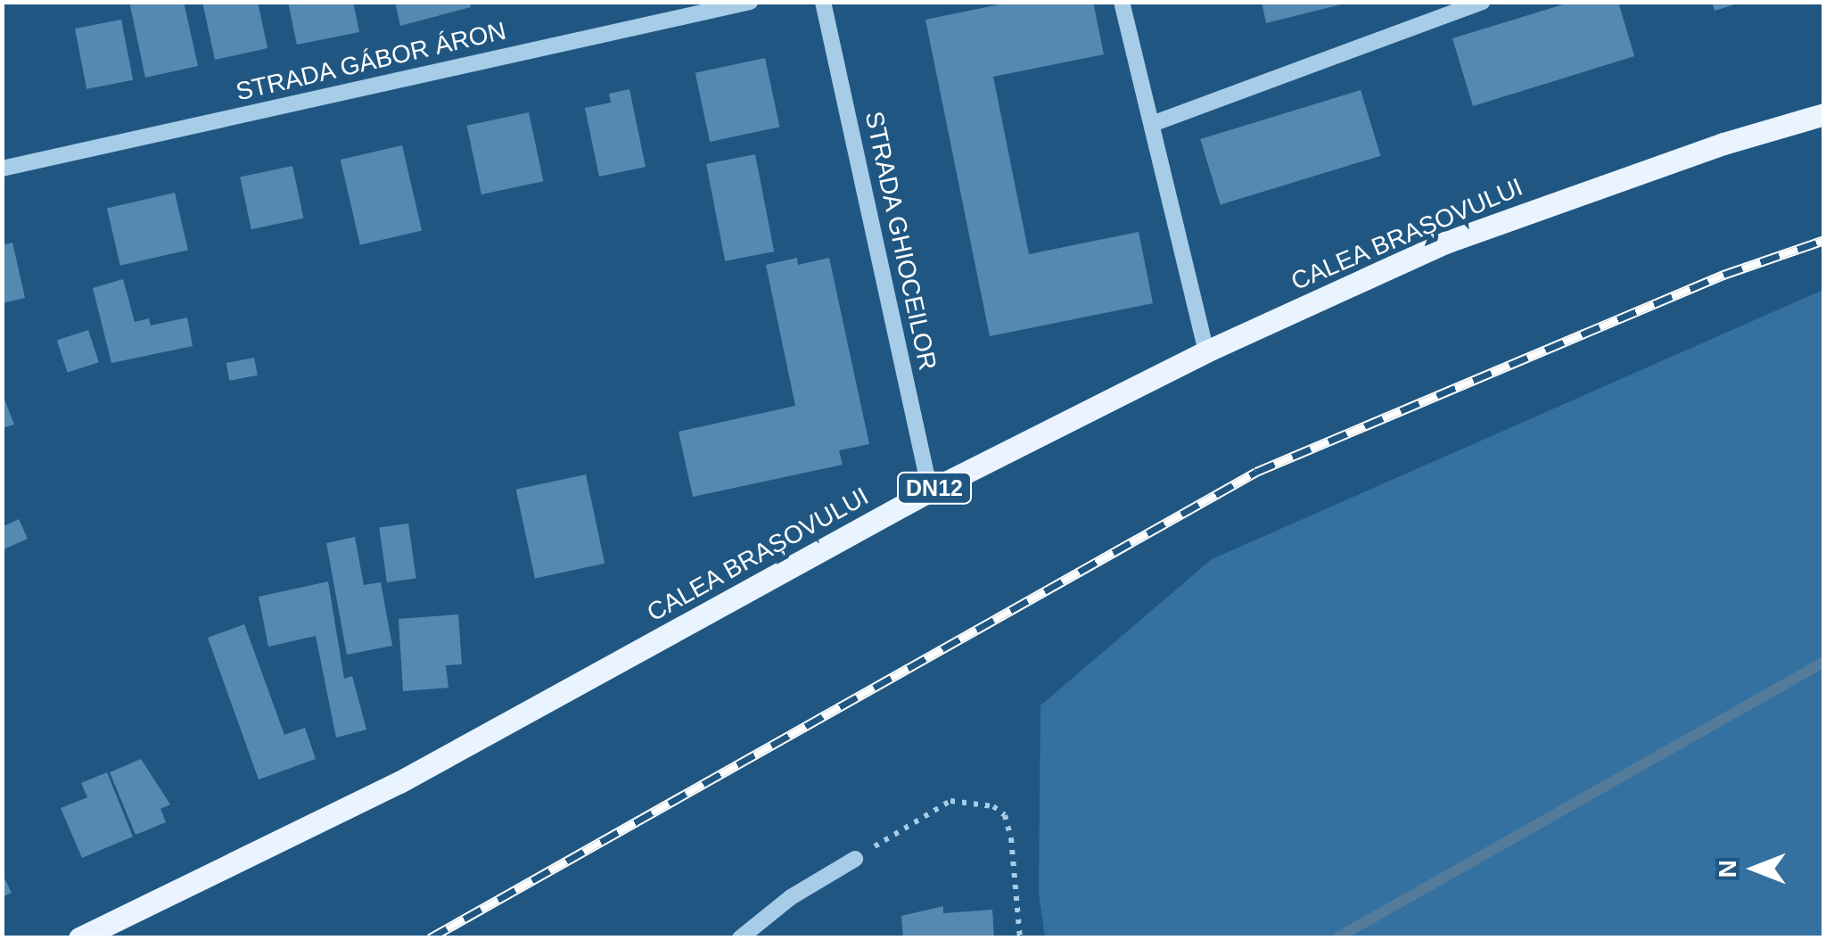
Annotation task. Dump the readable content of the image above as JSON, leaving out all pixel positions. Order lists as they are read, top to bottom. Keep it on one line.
{"streets":{"main road":["CALEA BRAȘOVULUI","DN12"],"street":["STRADA GÁBOR ÁRON","STRADA GHIOCEILOR"]},"crossings":[["CALEA BRAȘOVULUI","STRADA GHIOCEILOR"]],"north":"left"}
